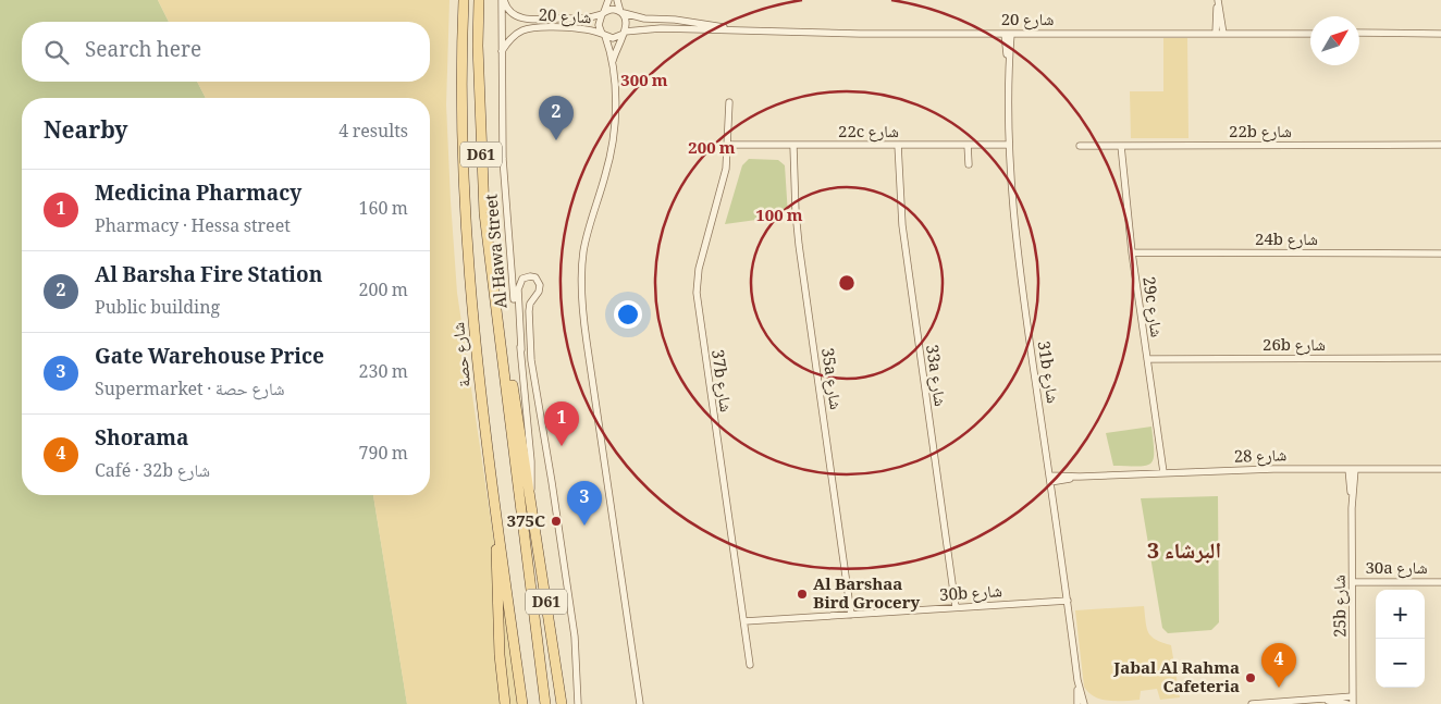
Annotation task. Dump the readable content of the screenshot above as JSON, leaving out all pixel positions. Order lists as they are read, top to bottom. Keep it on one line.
{"streets":{"main road":["D61","شارع حصة"],"street":["شارع 20","22c شارع","22b شارع","24b شارع","Al Hawa Street","29c شارع","26b شارع","31b شارع","33a شارع","35a شارع","37b شارع","شارع 28","30a شارع","30b شارع","25b شارع"]},"crossings":[["شارع 20","Al Hawa Street"],["شارع 20","31b شارع"],["22c شارع","31b شارع"],["22c شارع","33a شارع"],["22c شارع","35a شارع"],["22c شارع","37b شارع"],["22b شارع","29c شارع"],["D61","Al Hawa Street"],["24b شارع","29c شارع"],["29c شارع","26b شارع"],["29c شارع","شارع 28"],["31b شارع","شارع 28"],["31b شارع","30b شارع"],["33a شارع","30b شارع"],["35a شارع","30b شارع"],["37b شارع","30b شارع"],["شارع 28","25b شارع"],["30a شارع","25b شارع"]],"districts":["البرشاء 3"],"places":["375C","Al Barshaa Bird Grocery","Jabal Al Rahma Cafeteria"],"north":"top right","page":{"search":"Search here","pins":["2","1","3","4"],"heading":["Nearby","4 results"],"list":[{"mark":"1","name":"Medicina Pharmacy","note":"Pharmacy · Hessa street","value":"160 m"},{"mark":"2","name":"Al Barsha Fire Station","note":"Public building","value":"200 m"},{"mark":"3","name":"Gate Warehouse Price","note":"Supermarket · شارع حصة","value":"230 m"},{"mark":"4","name":"Shorama","note":"Café · 32b شارع","value":"790 m"}],"map_buttons":["+","−"]},"rings":["300 m","200 m","100 m"]}
